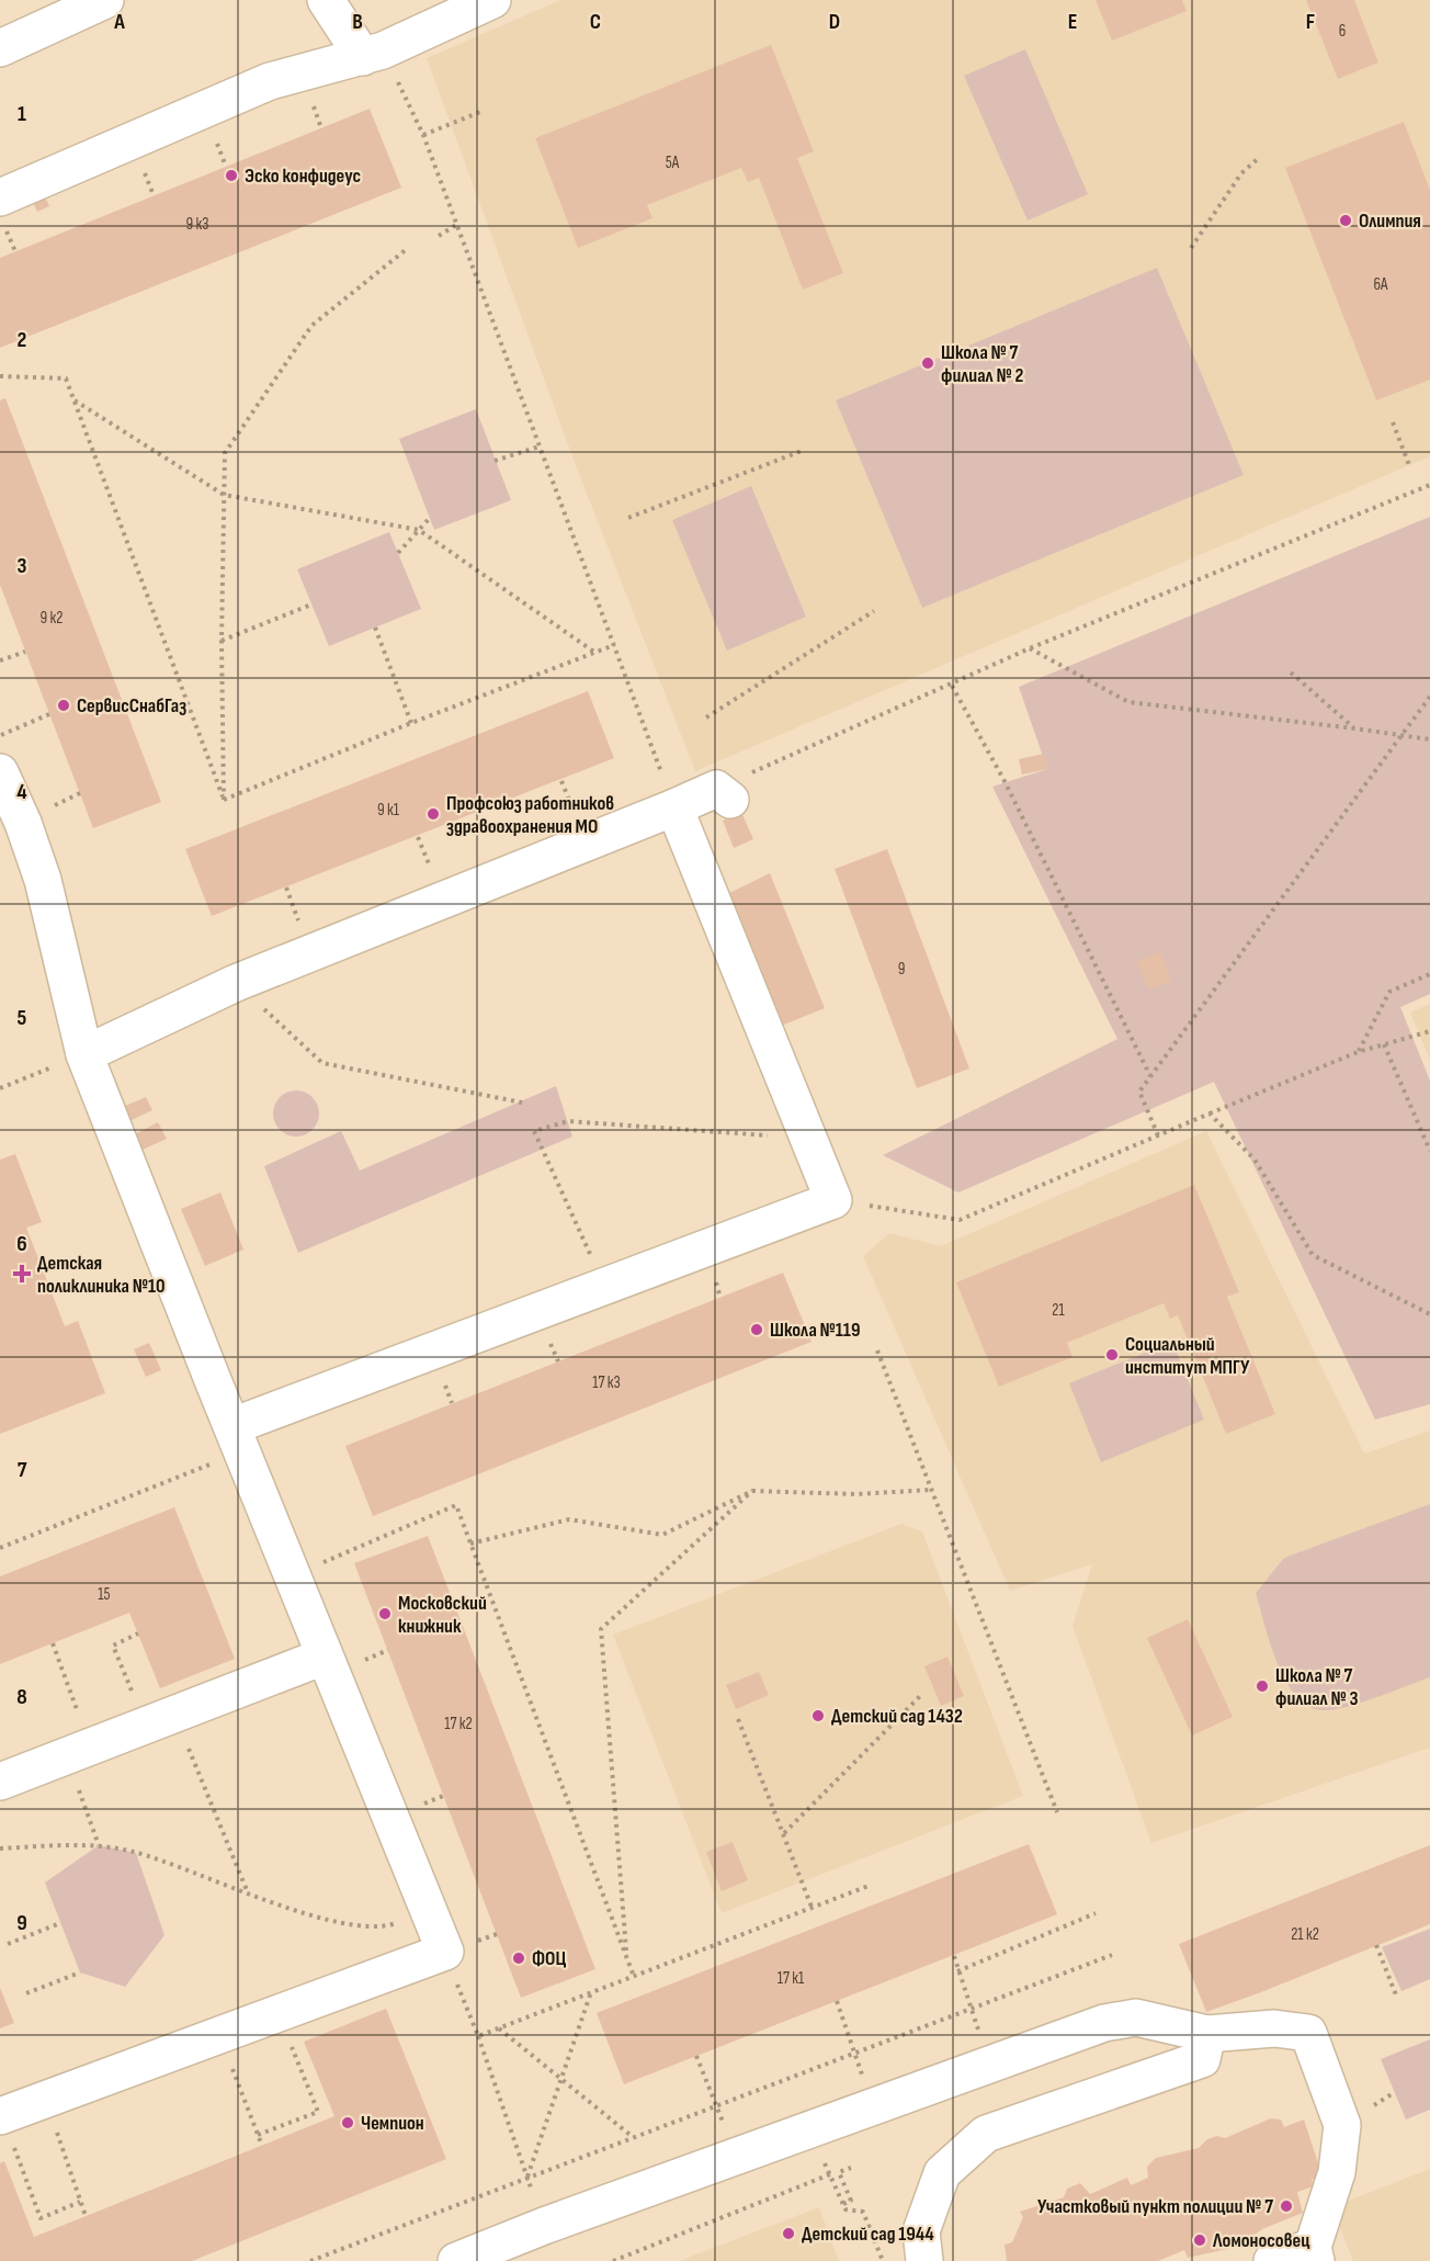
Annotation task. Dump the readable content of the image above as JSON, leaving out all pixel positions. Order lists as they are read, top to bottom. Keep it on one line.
{"places":{"other":["Эско конфидеус","Олимпия","Школа № 7 филиал № 2","СервисСнабГаз","Профсоюз работников здравоохранения МО","Школа №119","Социальный институт МПГУ","Московский книжник","Школа № 7 филиал № 3","Детский сад 1432","ФОЦ","Чемпион","Участковый пункт полиции № 7","Детский сад 1944","Ломоносовец"],"health":["Детская поликлиника №10"]},"house_numbers":["6","5А","9 к3","6А","9 к2","9 к1","9","21","17 к3","15","17 к2","21 к2","17 к1"],"grid":{"columns":["A","B","C","D","E","F"],"rows":["1","2","3","4","5","6","7","8","9"]}}
